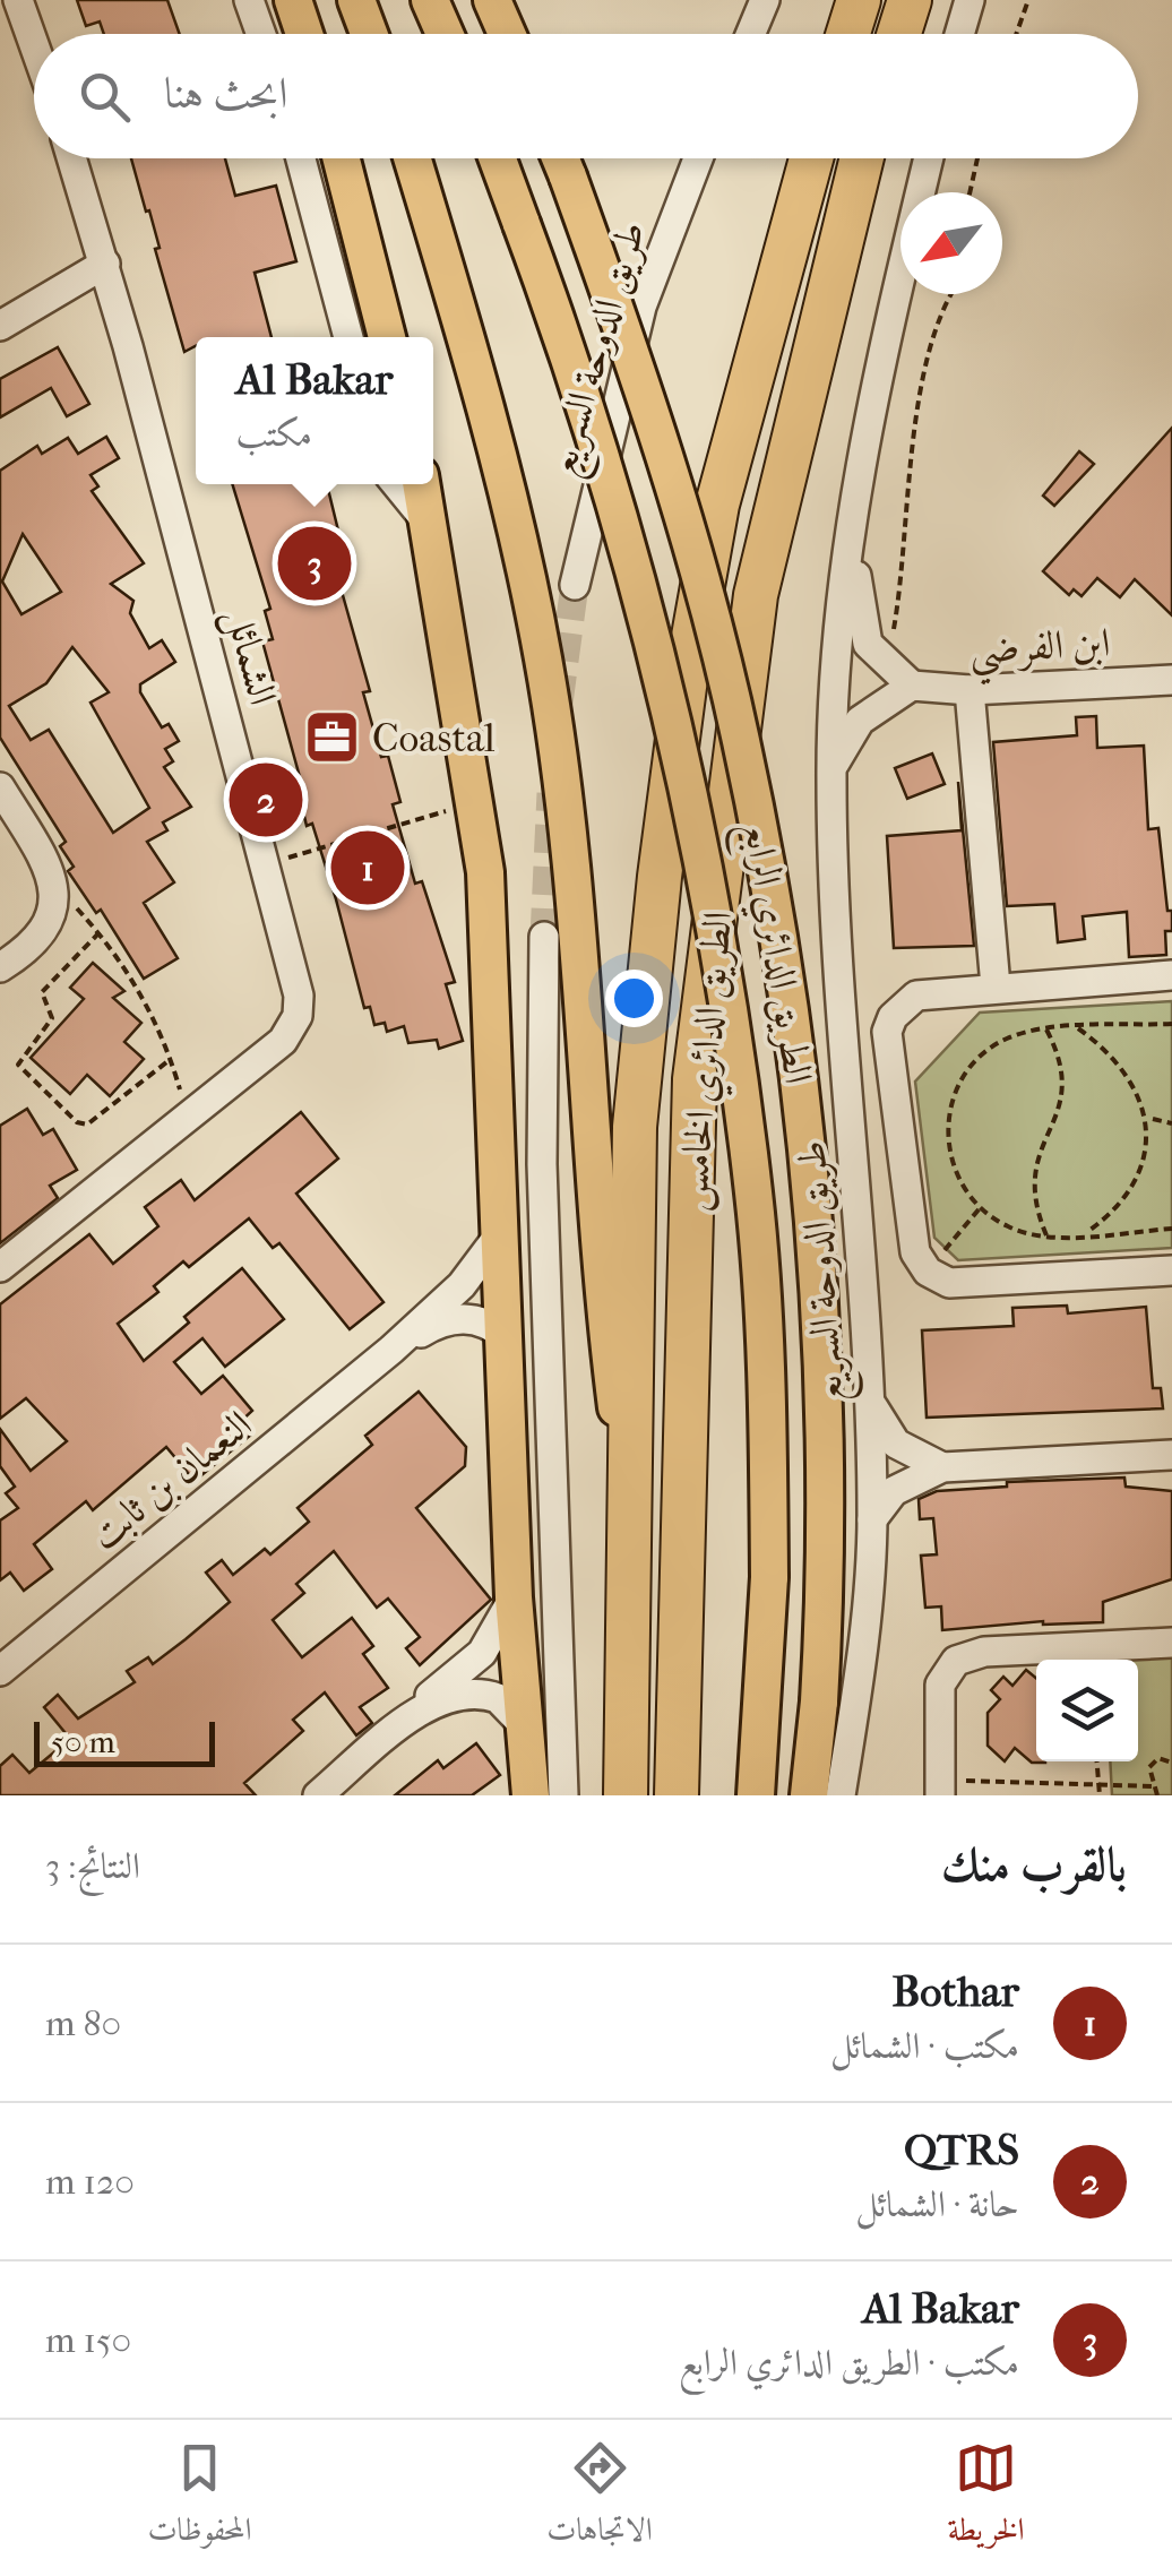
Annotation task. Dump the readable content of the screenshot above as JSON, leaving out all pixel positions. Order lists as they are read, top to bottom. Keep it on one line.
{"streets":{"highway":["الطريق الدائري الخامس"],"main road":["الطريق الدائري الرابع"],"street":["طريق الدوحة السريع","ابن الفرضي","الشمائل","النعمان بن ثابت"]},"places":{"office":["Coastal"]},"scale_bar":"50 m","north":"bottom left","page":{"search":"ابحث هنا","popup":["Al Bakar","مكتب"],"pins":["3","2","1"],"scale":"50 m","heading":["بالقرب منك","النتائج: 3"],"list":[{"mark":"1","name":"Bothar","note":"مكتب · الشمائل","value":"80 m"},{"mark":"2","name":"QTRS","note":"حانة · الشمائل","value":"120 m"},{"mark":"3","name":"Al Bakar","note":"مكتب · الطريق الدائري الرابع","value":"150 m"}],"nav":["الخريطة","الاتجاهات","المحفوظات"]}}
